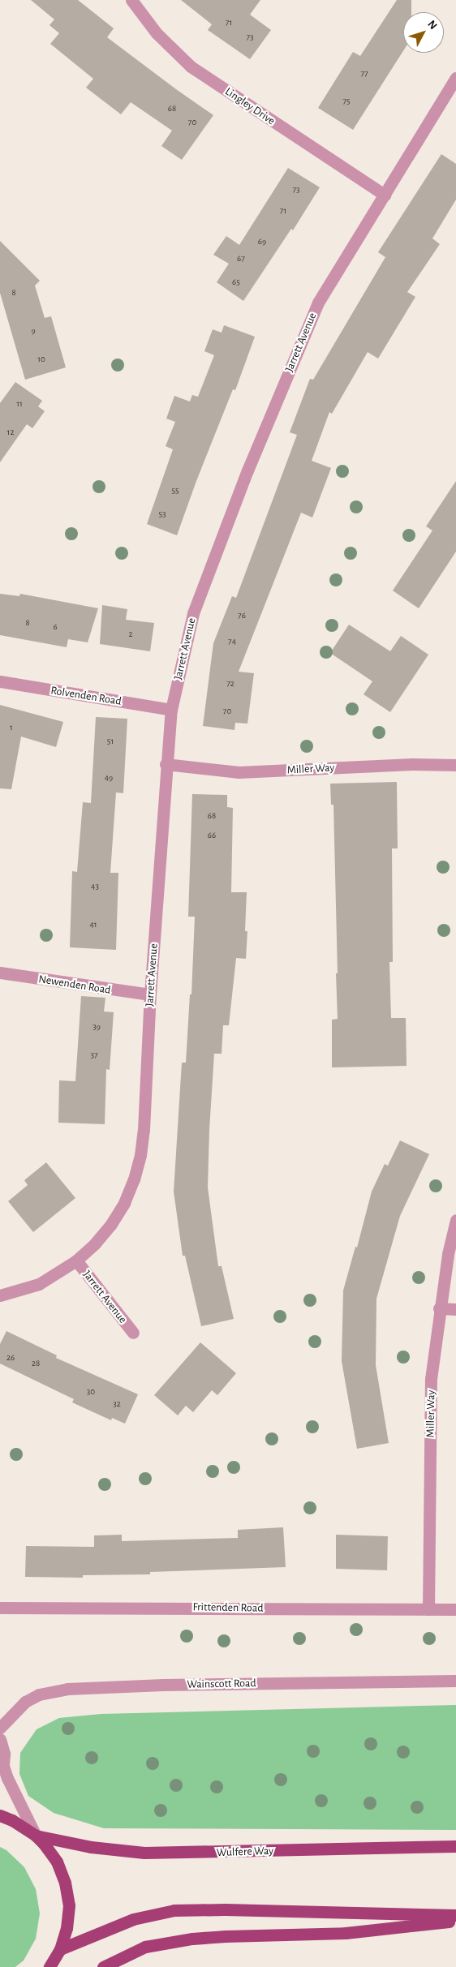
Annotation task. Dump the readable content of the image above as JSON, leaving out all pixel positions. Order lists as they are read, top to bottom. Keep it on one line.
{"streets":{"main road":["Wulfere Way"],"street":["Lingley Drive","Jarrett Avenue","Rolvenden Road","Miller Way","Newenden Road","Frittenden Road","Wainscott Road"]},"crossings":[["Lingley Drive","Jarrett Avenue"],["Jarrett Avenue","Rolvenden Road"],["Jarrett Avenue","Miller Way"],["Jarrett Avenue","Newenden Road"],["Miller Way","Frittenden Road"]],"house_numbers":["71","73","77","75","68","70","73","71","69","67","65","8","9","10","11","12","55","53","76","8","6","2","74","72","70","1","51","49","68","66","43","41","39","37","26","28","30","32"],"north":"top right"}
